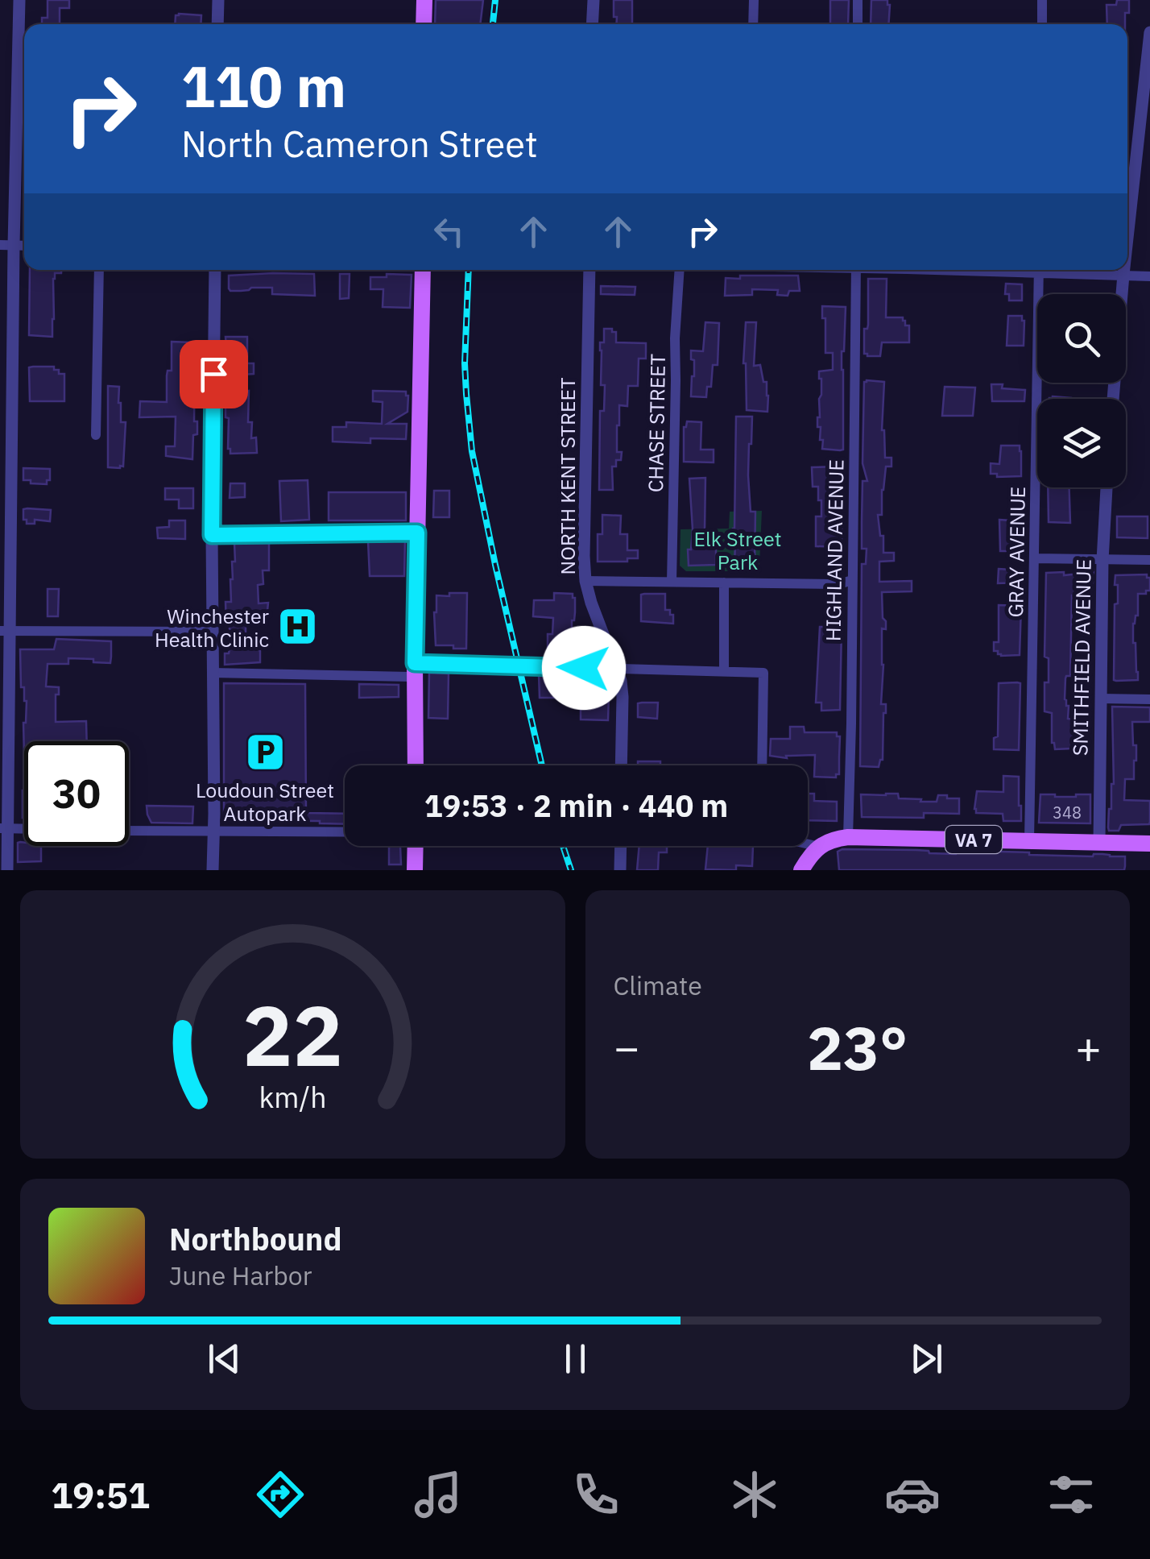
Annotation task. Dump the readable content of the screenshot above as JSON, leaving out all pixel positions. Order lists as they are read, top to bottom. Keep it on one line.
{"streets":{"main road":["VA 7"],"street":["CHASE STREET","NORTH KENT STREET","HIGHLAND AVENUE","GRAY AVENUE","SMITHFIELD AVENUE"]},"crossings":[["HIGHLAND AVENUE","VA 7"],["GRAY AVENUE","VA 7"],["SMITHFIELD AVENUE","VA 7"]],"parks":["Elk Street Park"],"places":{"hospital":["Winchester Health Clinic"],"parking":["Loudoun Street Autopark"]},"house_numbers":["348"],"page":{"turn":["110 m","North Cameron Street"],"limit":"30","trip":"19:53 · 2 min · 440 m","tile":"Climate","heat":["−","23°","+"],"song":["Northbound","June Harbor"],"tabs":"19:51","gauge":["22","km/h"]}}
